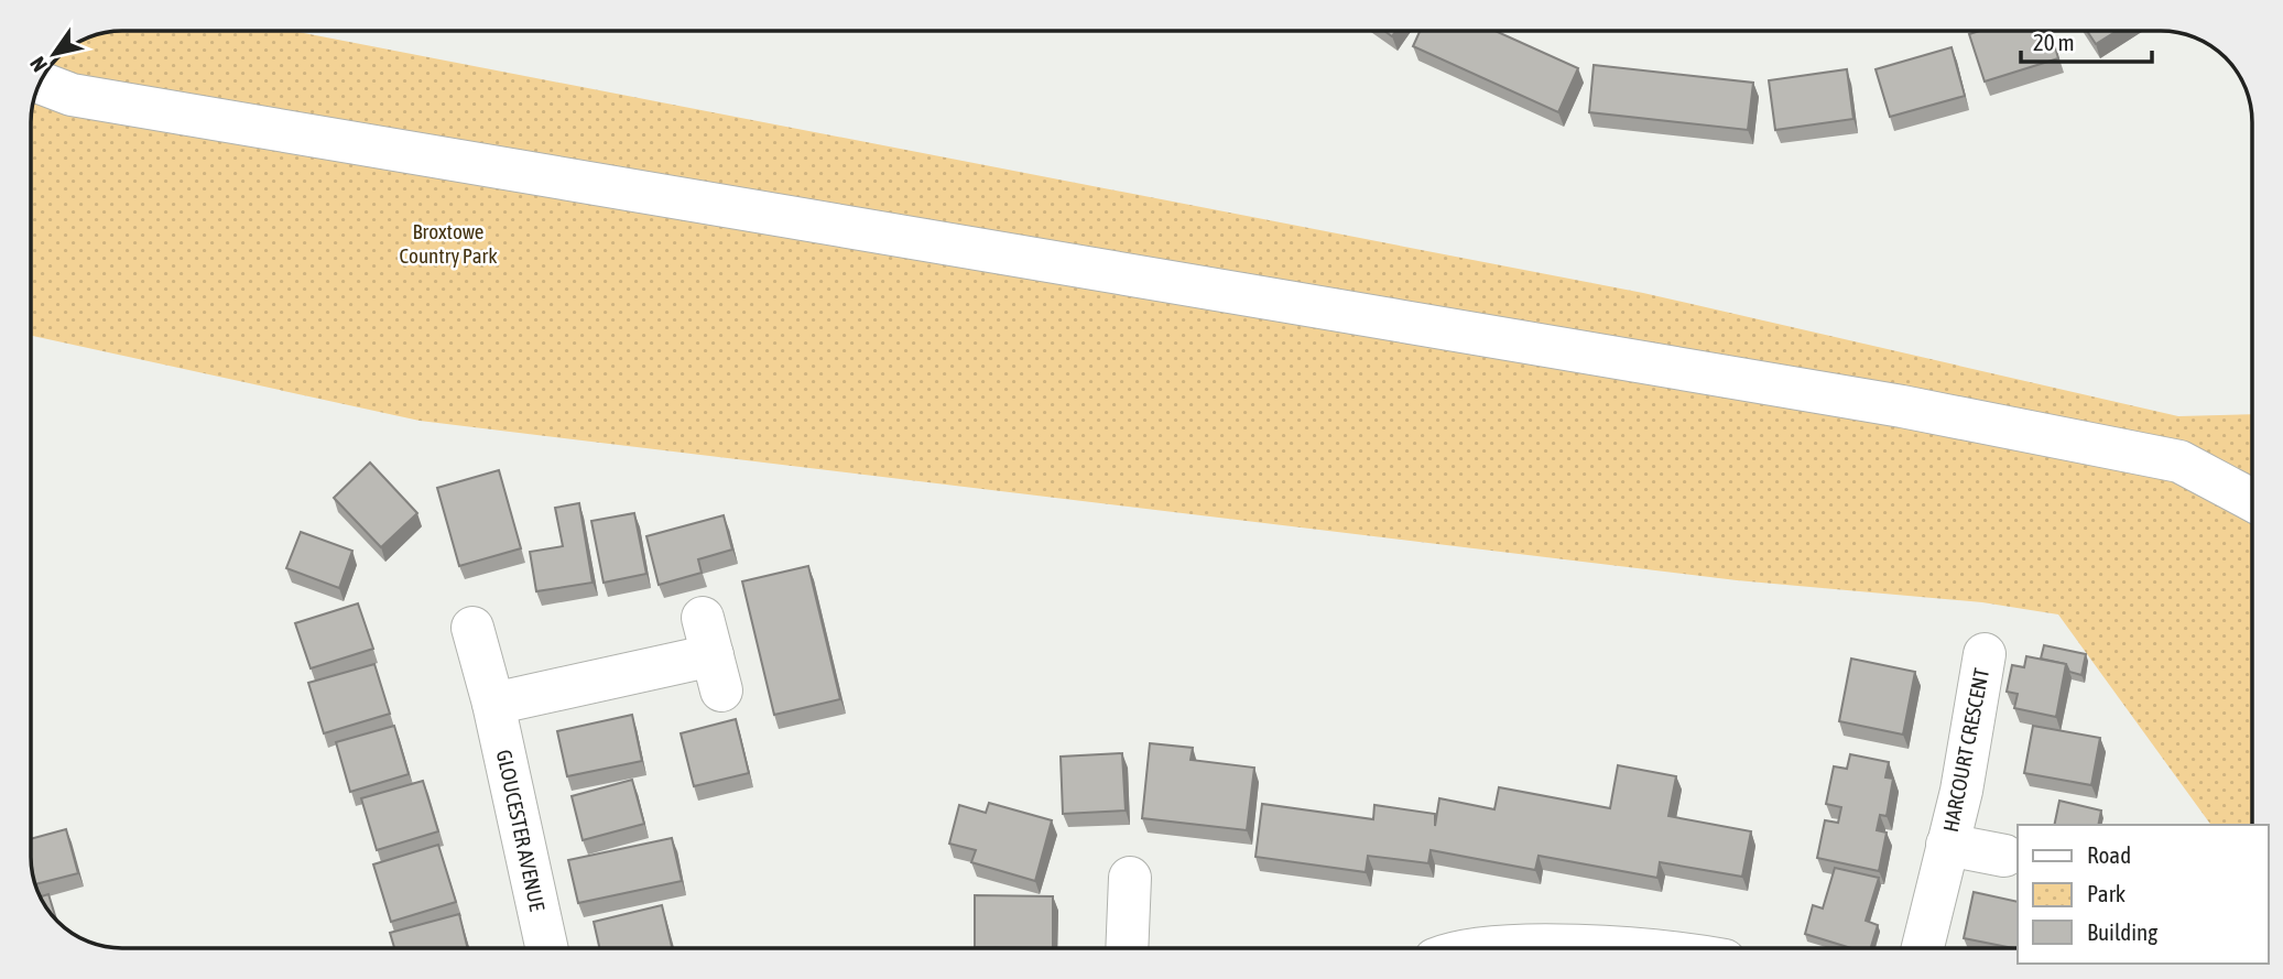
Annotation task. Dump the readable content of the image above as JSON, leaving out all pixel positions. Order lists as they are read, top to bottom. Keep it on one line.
{"streets":{"street":["HARCOURT CRESCENT","GLOUCESTER AVENUE"]},"parks":["Broxtowe Country Park"],"legend":["Road","Park","Building"],"scale_bar":"20 m","north":"bottom left"}
